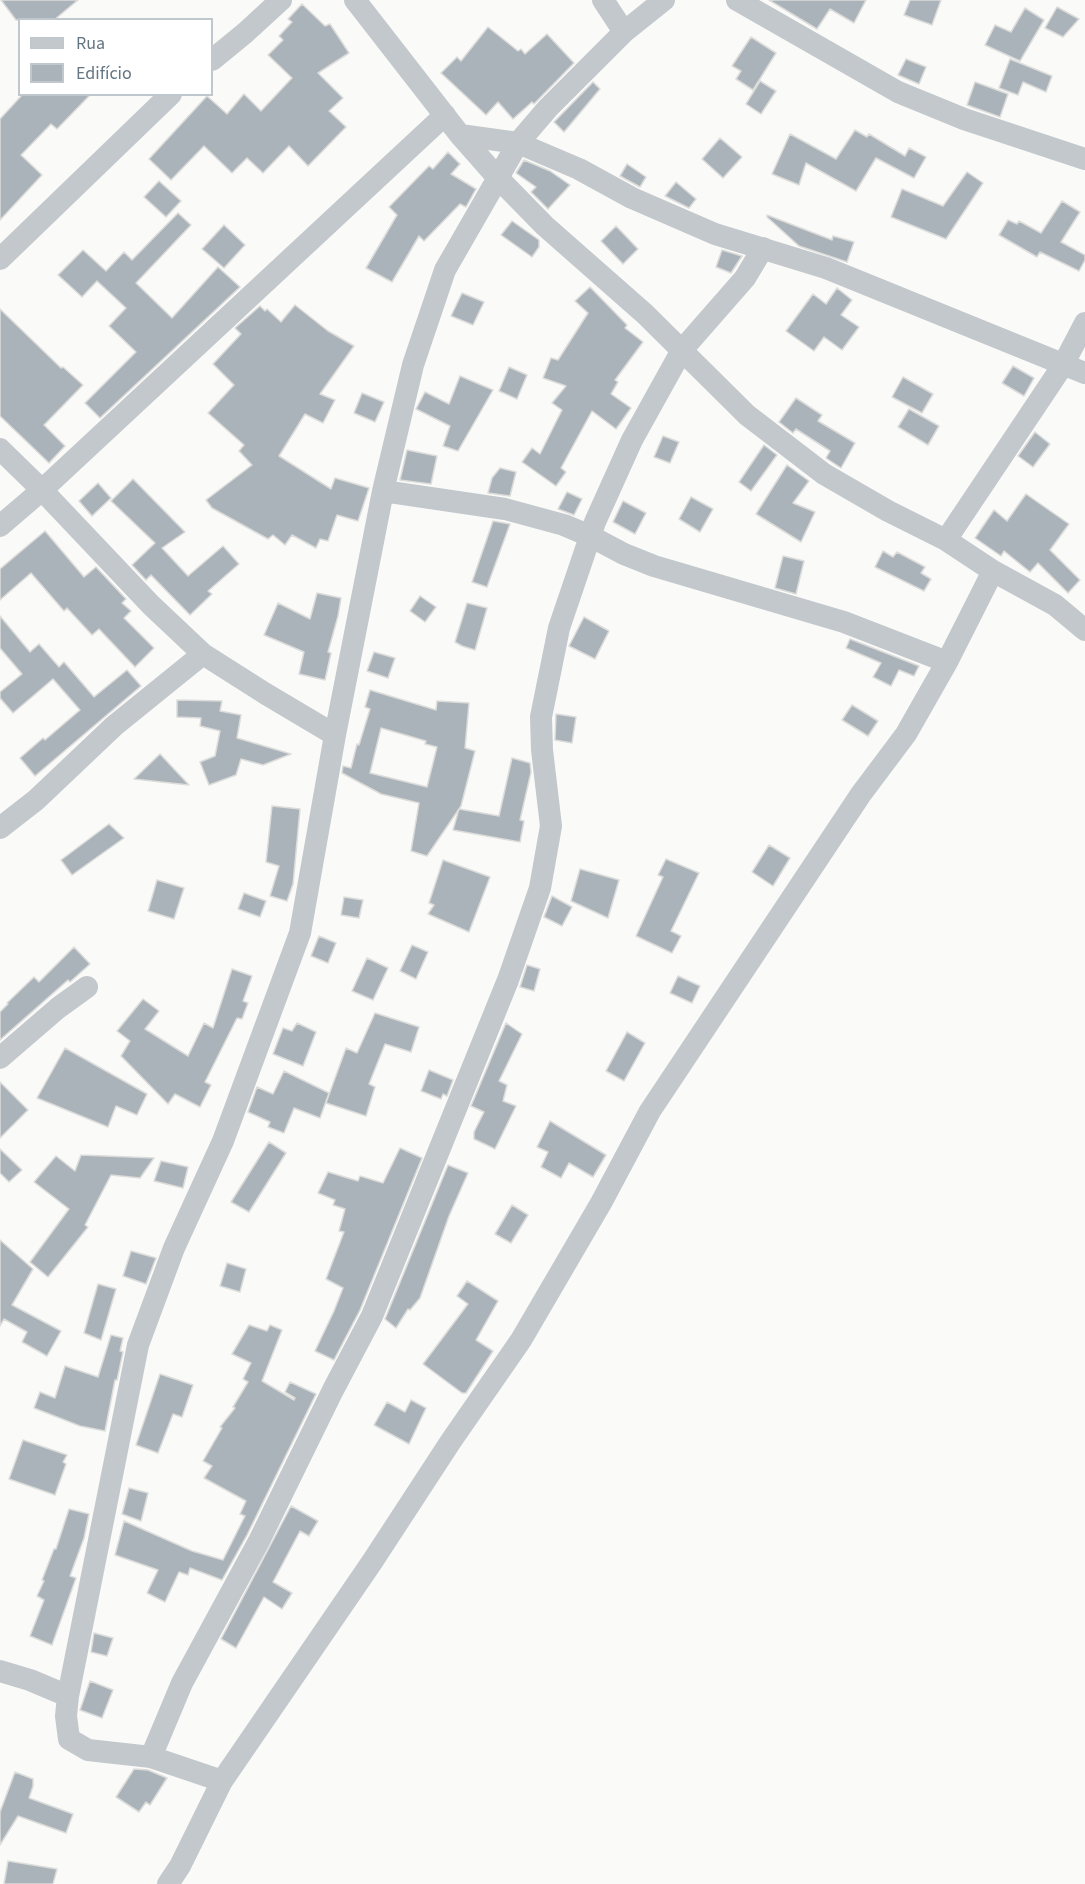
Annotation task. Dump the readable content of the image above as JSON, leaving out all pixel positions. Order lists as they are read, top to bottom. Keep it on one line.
{"legend":["Rua","Edifício"]}
